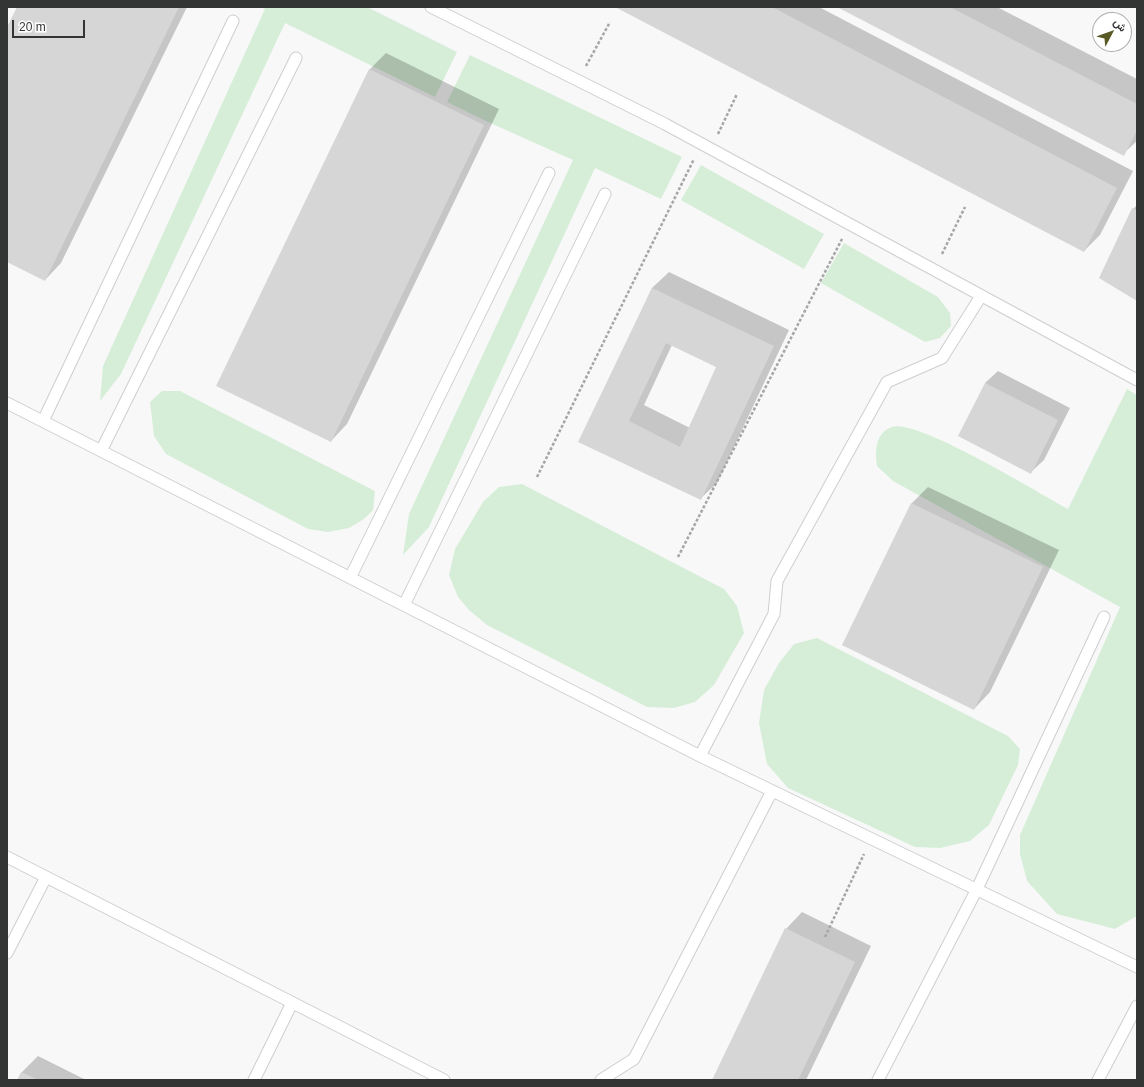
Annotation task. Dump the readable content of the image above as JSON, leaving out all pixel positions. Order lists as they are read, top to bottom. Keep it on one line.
{"scale_bar":"20 m","north":"top right"}
